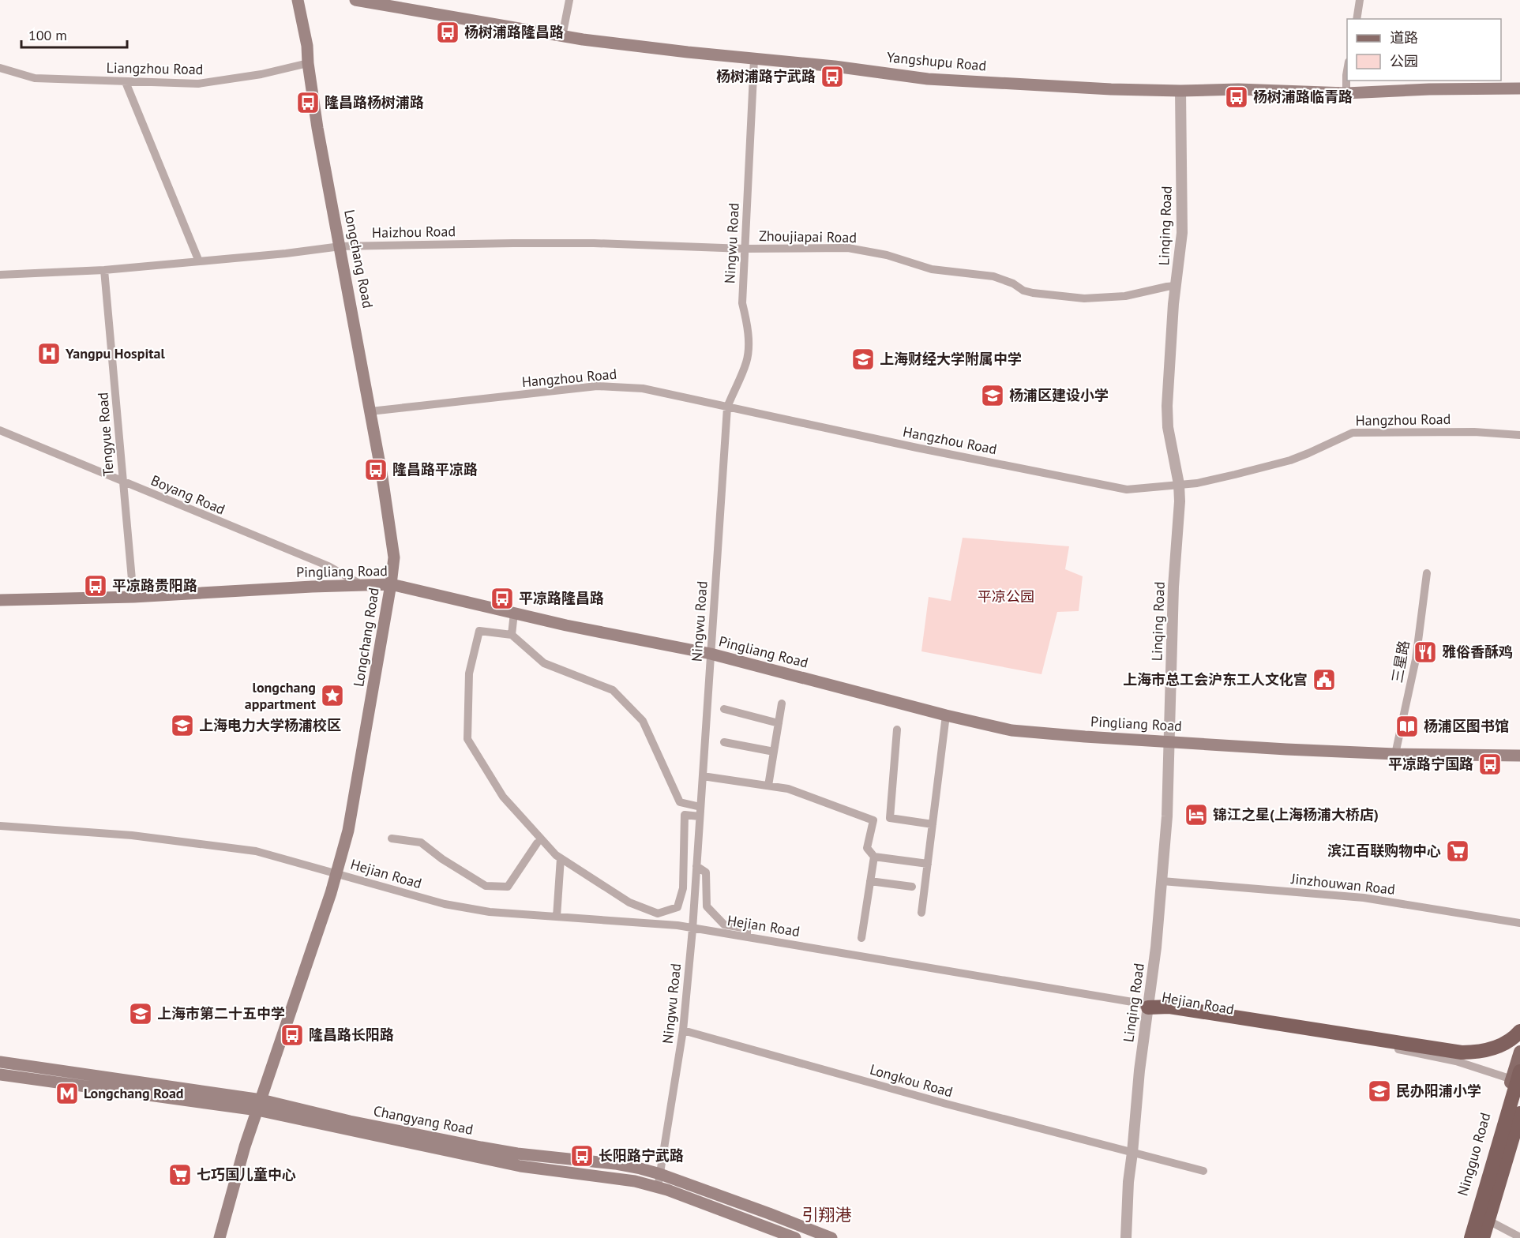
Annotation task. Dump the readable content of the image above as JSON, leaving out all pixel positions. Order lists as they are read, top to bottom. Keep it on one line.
{"streets":{"main road":["Yangshupu Road","Longchang Road","Pingliang Road","Changyang Road","Ningguo Road"],"street":["Liangzhou Road","Linqing Road","Haizhou Road","Zhoujiapai Road","Ningwu Road","Hangzhou Road","Tengyue Road","Boyang Road","三星路","Hejian Road","Jinzhouwan Road","Longkou Road"]},"crossings":[["Yangshupu Road","Linqing Road"],["Yangshupu Road","Ningwu Road"],["Liangzhou Road","Longchang Road"],["Linqing Road","Zhoujiapai Road"],["Linqing Road","Hangzhou Road"],["Linqing Road","Pingliang Road"],["Linqing Road","Hejian Road"],["Linqing Road","Jinzhouwan Road"],["Linqing Road","Longkou Road"],["Haizhou Road","Zhoujiapai Road"],["Haizhou Road","Ningwu Road"],["Haizhou Road","Longchang Road"],["Haizhou Road","Tengyue Road"],["Zhoujiapai Road","Ningwu Road"],["Ningwu Road","Hangzhou Road"],["Ningwu Road","Pingliang Road"],["Ningwu Road","Hejian Road"],["Ningwu Road","Longkou Road"],["Ningwu Road","Changyang Road"],["Longchang Road","Hangzhou Road"],["Longchang Road","Pingliang Road"],["Longchang Road","Hejian Road"],["Longchang Road","Changyang Road"],["Tengyue Road","Boyang Road"],["Tengyue Road","Pingliang Road"],["Boyang Road","Pingliang Road"],["Pingliang Road","三星路"],["Hejian Road","Ningguo Road"]],"districts":["引翔港"],"parks":["平凉公园"],"places":{"bus stop":["杨树浦路隆昌路","杨树浦路宁武路","杨树浦路临青路","隆昌路杨树浦路","隆昌路平凉路","平凉路贵阳路","平凉路隆昌路","平凉路宁国路","隆昌路长阳路","长阳路宁武路"],"hospital":["Yangpu Hospital"],"school or university":["上海财经大学附属中学","杨浦区建设小学","上海电力大学杨浦校区","上海市第二十五中学","民办阳浦小学"],"restaurant":["雅俗香酥鸡"],"public building":["上海市总工会沪东工人文化宫"],"place":["longchang appartment"],"library":["杨浦区图书馆"],"hotel":["锦江之星(上海杨浦大桥店)"],"supermarket":["滨江百联购物中心","七巧国儿童中心"],"metro station":["Longchang Road"]},"legend":["道路","公园"],"scale_bar":"100 m"}
